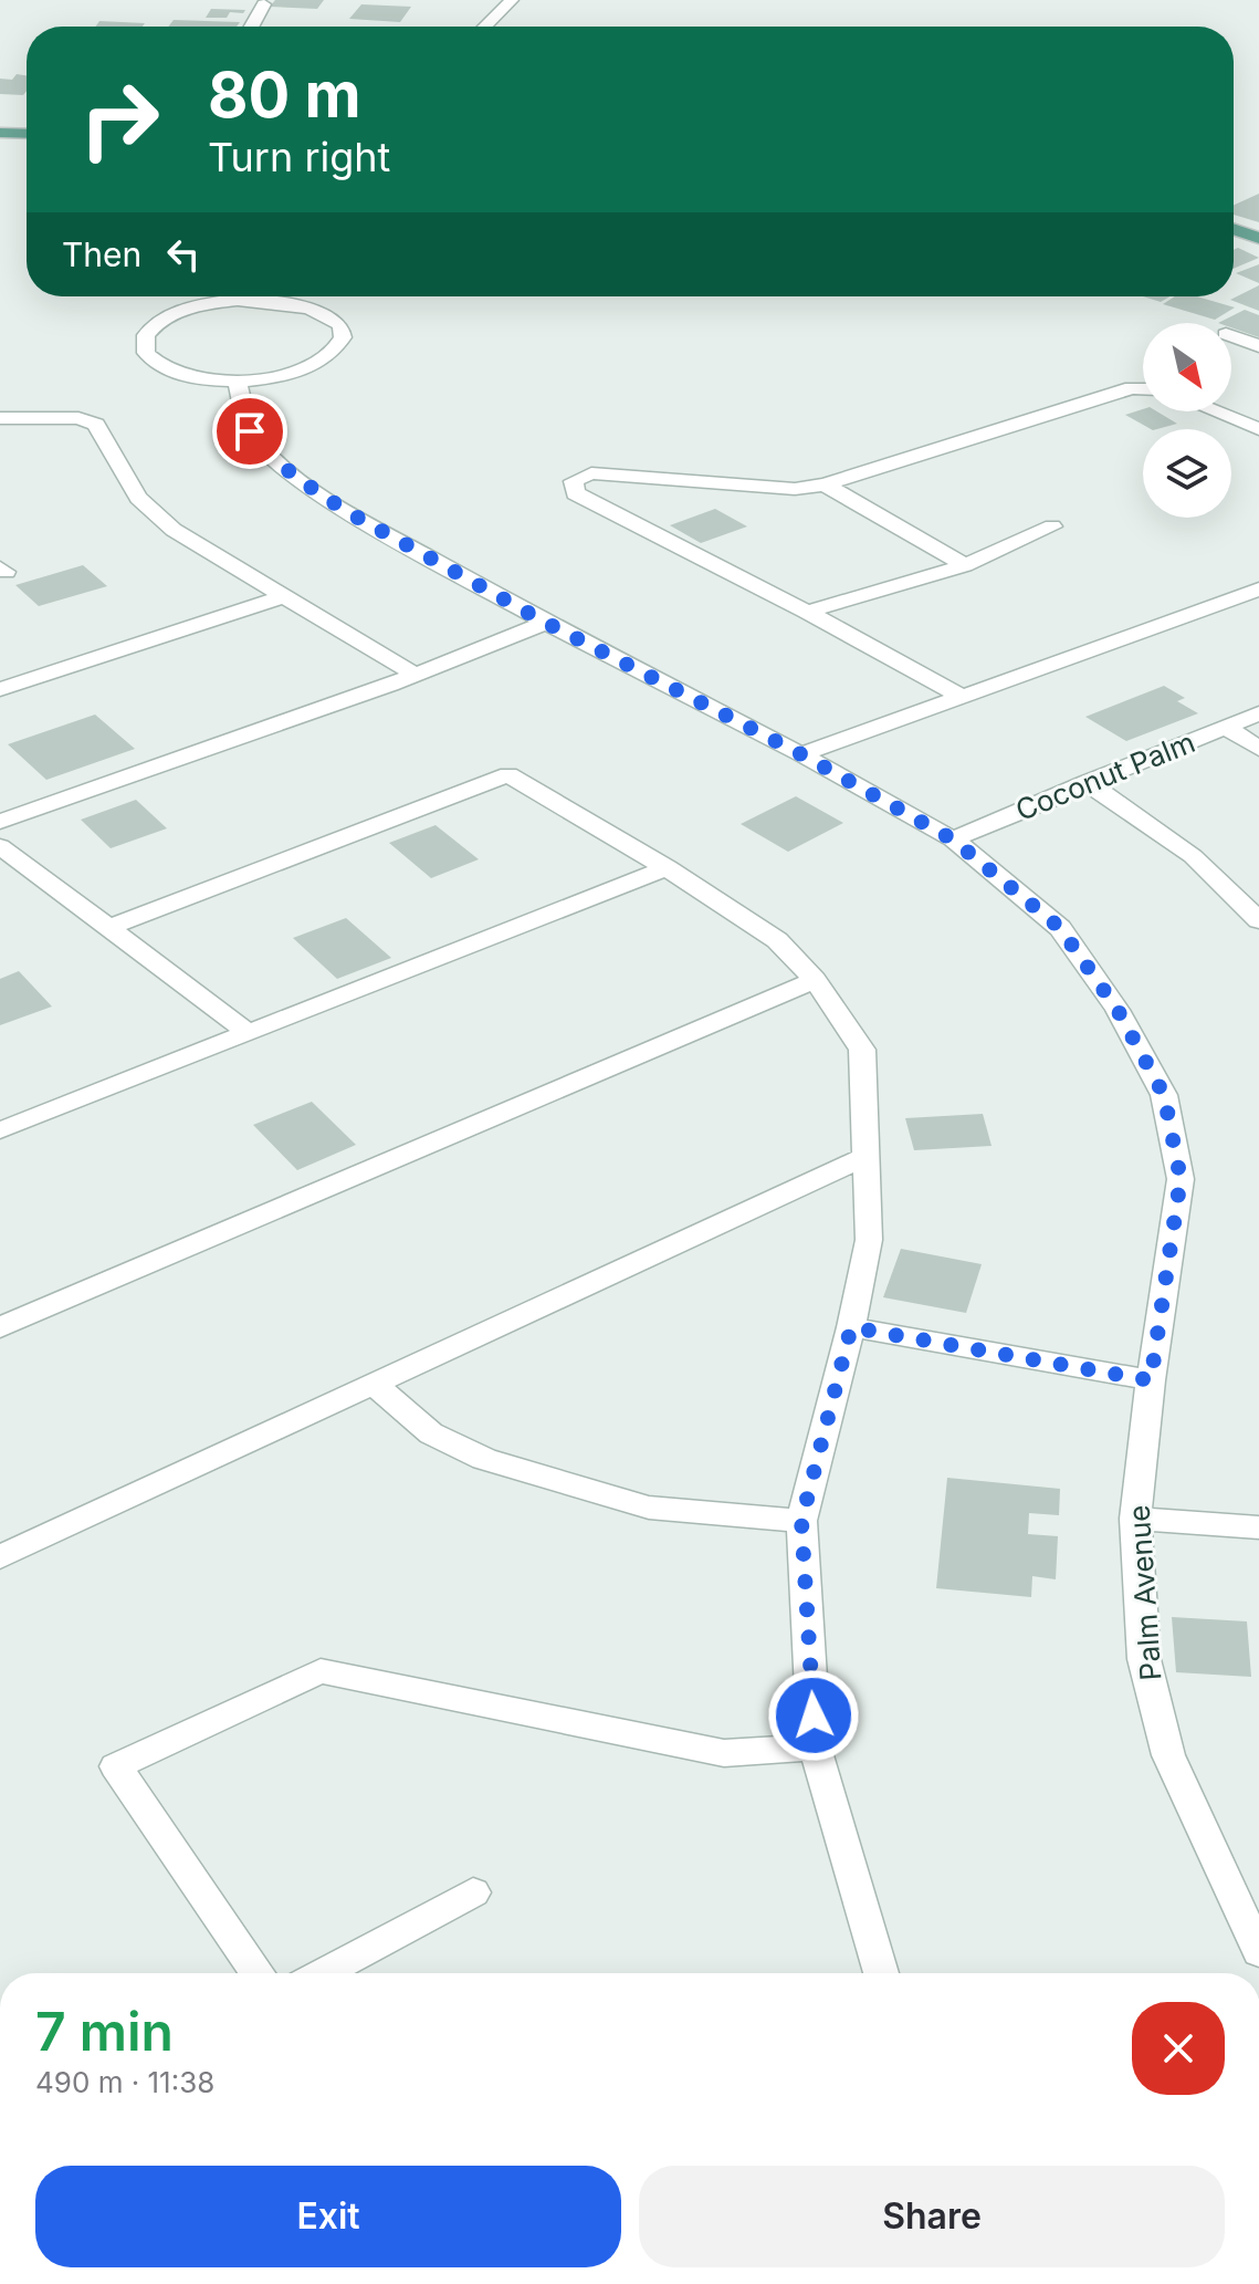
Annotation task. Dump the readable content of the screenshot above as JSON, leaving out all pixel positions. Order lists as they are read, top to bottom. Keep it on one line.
{"streets":{"street":["Coconut Palm","Palm Avenue"]},"crossings":[["Coconut Palm","Palm Avenue"]],"north":"bottom right","page":{"turn":["80 m","Turn right"],"then":"Then","heading":["7 min","490 m · 11:38"],"buttons":["Exit","Share"]}}
